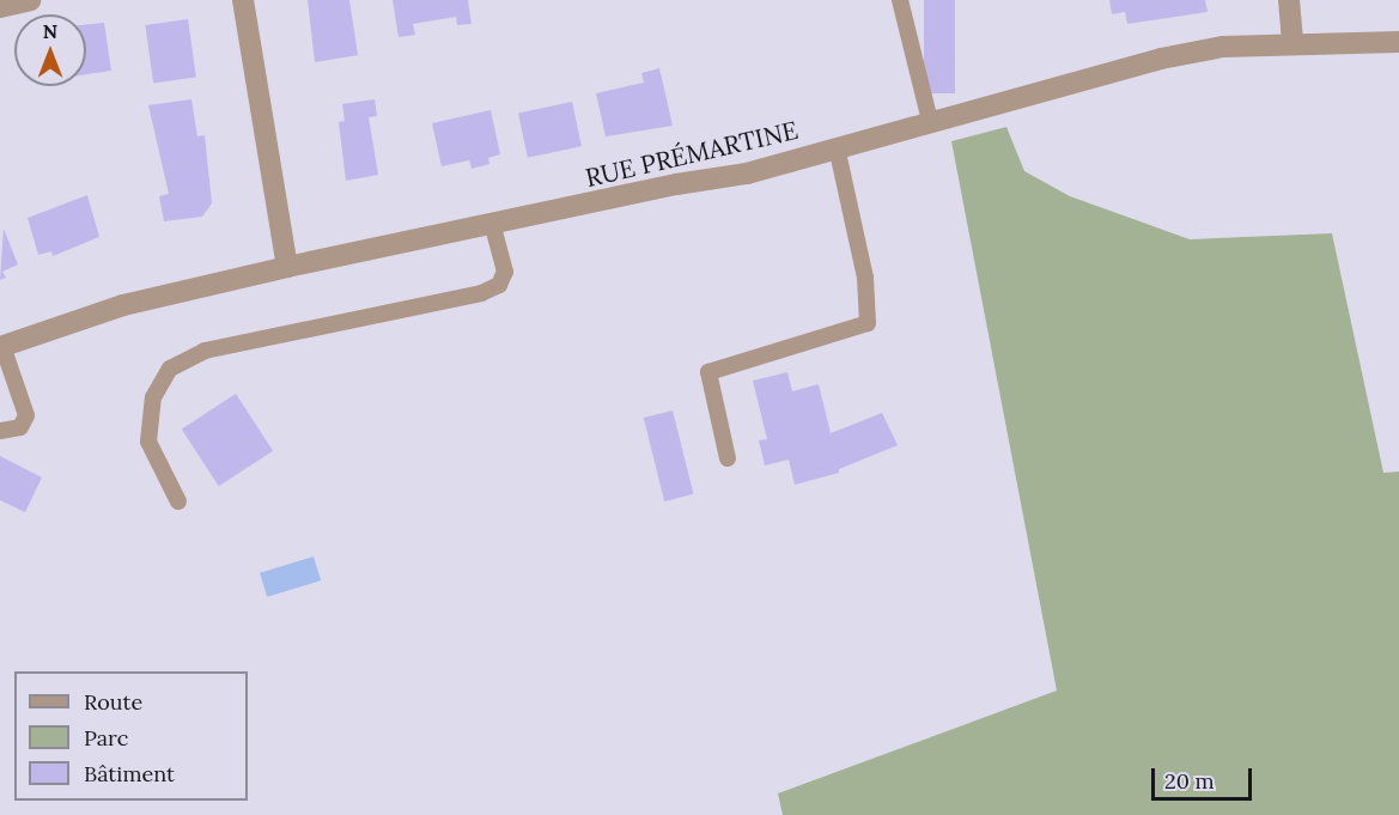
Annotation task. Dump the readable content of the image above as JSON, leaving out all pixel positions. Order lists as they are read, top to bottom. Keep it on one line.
{"streets":{"street":["RUE PRÉMARTINE"]},"legend":["Route","Parc","Bâtiment"],"scale_bar":"20 m","north":"top"}
